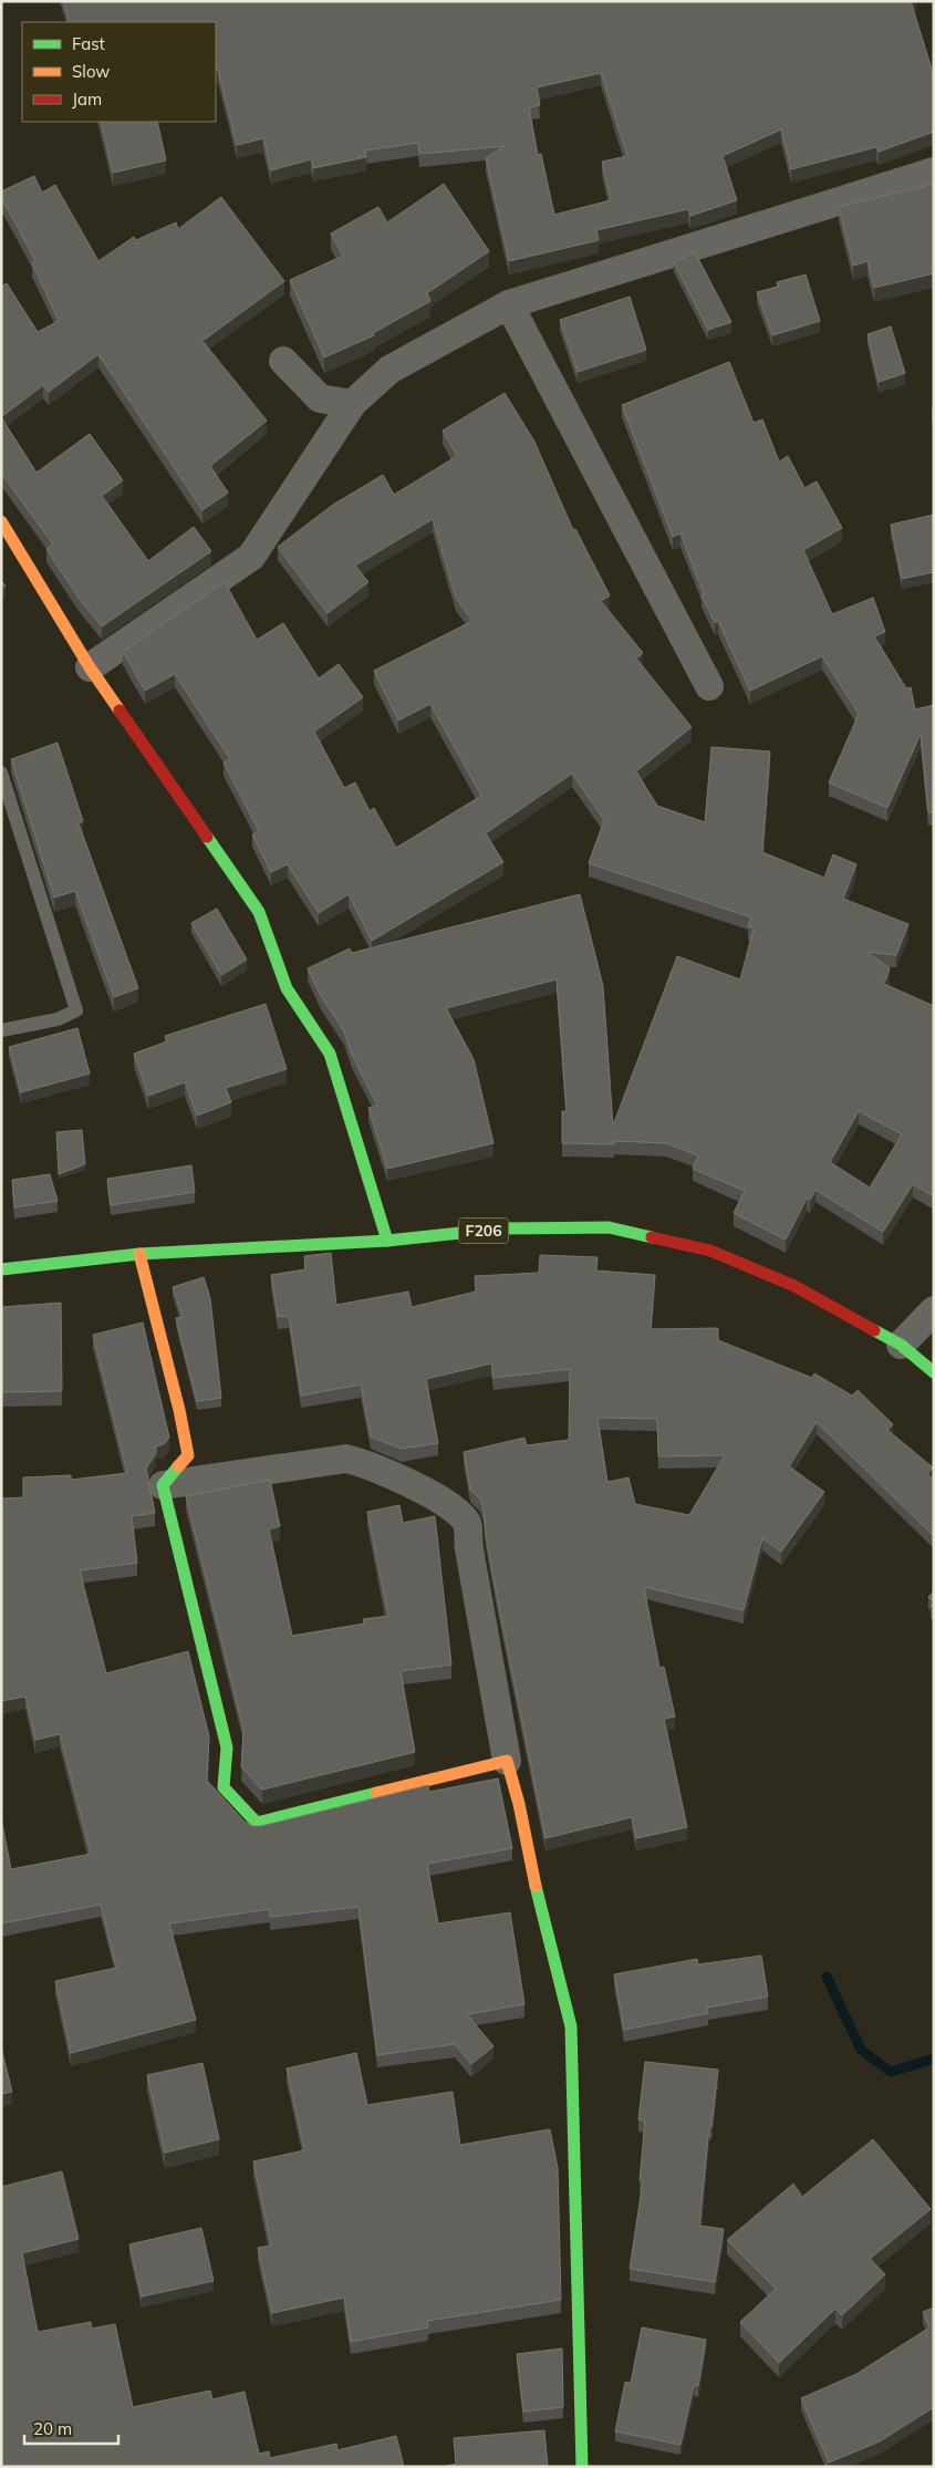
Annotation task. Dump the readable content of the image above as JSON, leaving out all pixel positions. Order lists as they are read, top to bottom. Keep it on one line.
{"streets":{"street":["F206"]},"legend":["Fast","Slow","Jam"],"scale_bar":"20 m"}
